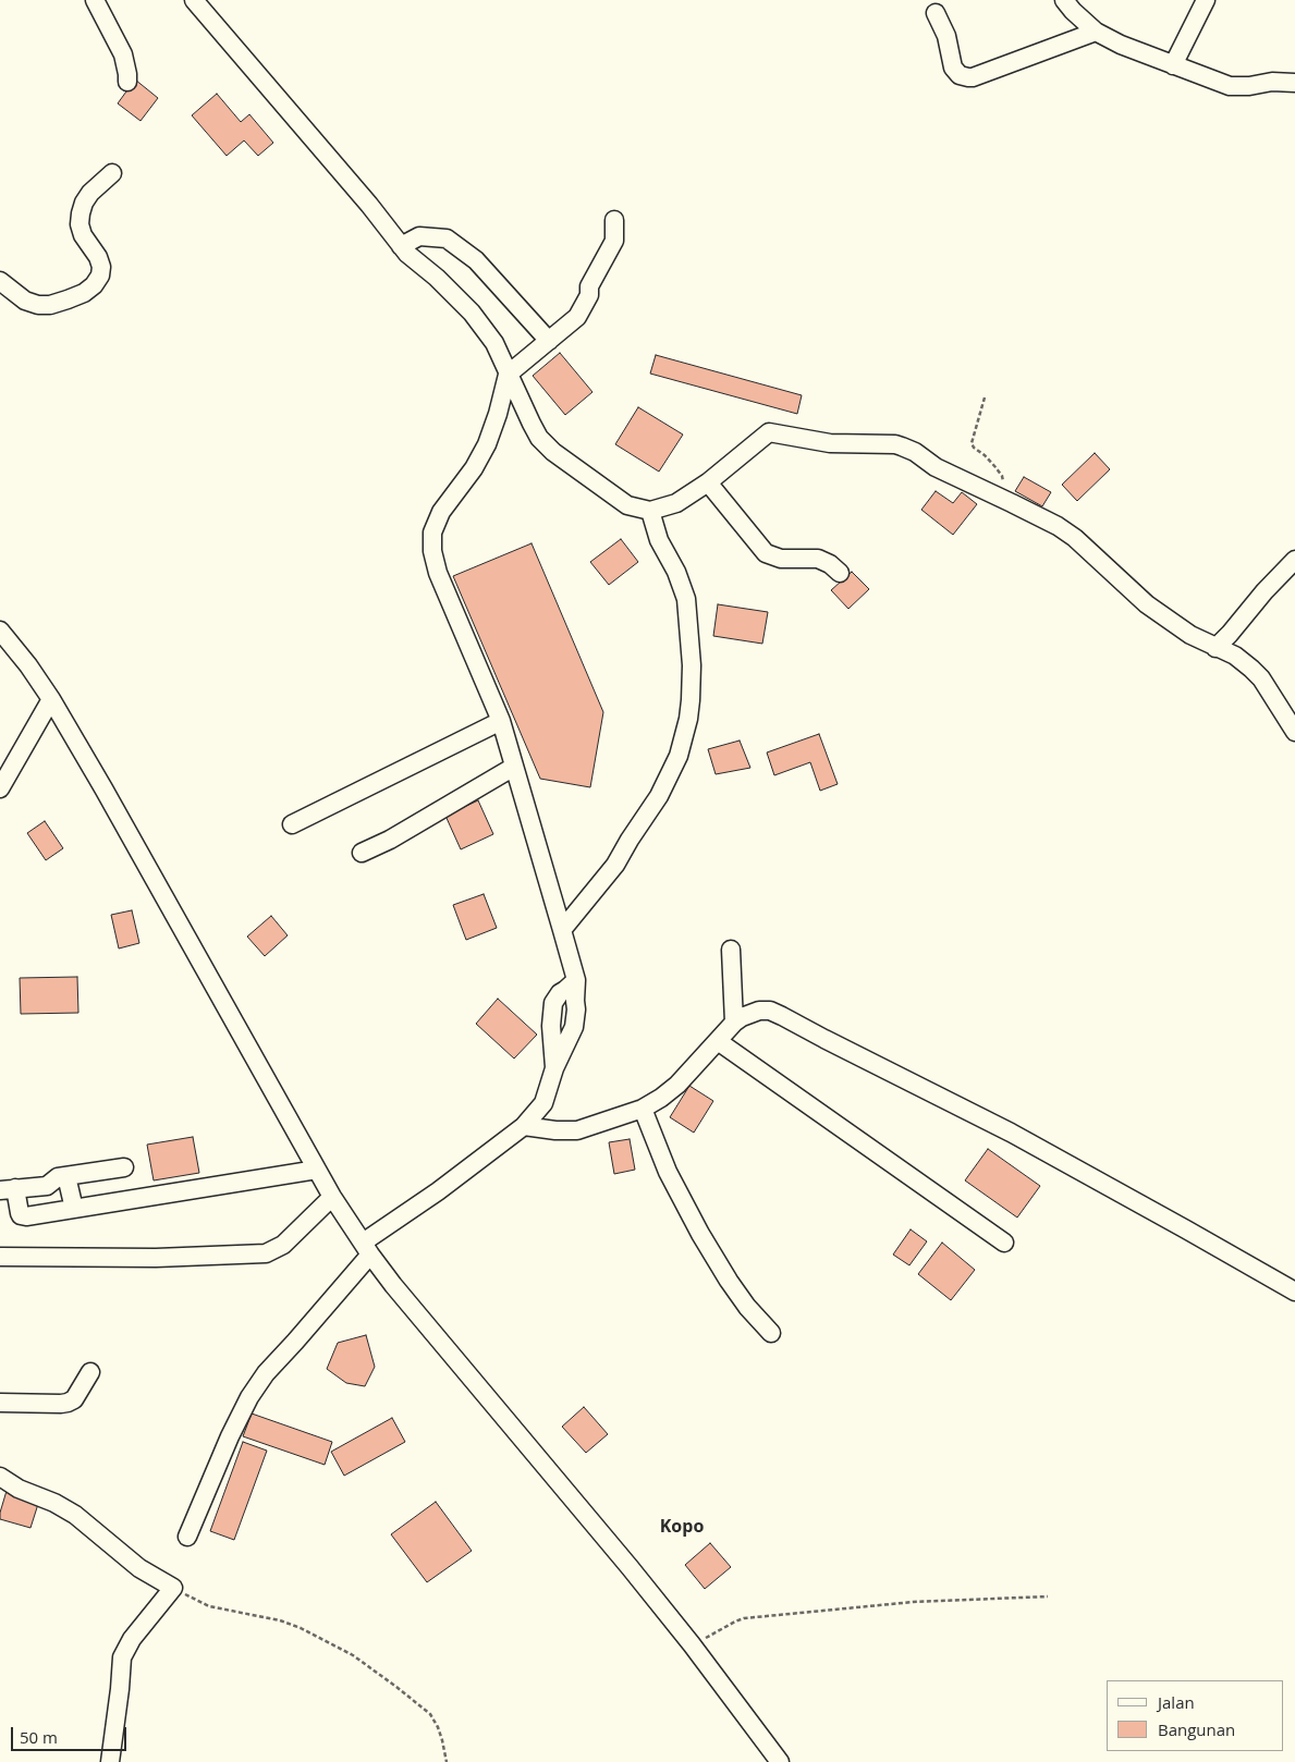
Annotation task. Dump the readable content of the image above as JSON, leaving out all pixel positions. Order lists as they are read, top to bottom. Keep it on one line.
{"districts":["Kopo"],"legend":["Jalan","Bangunan"],"scale_bar":"50 m"}
